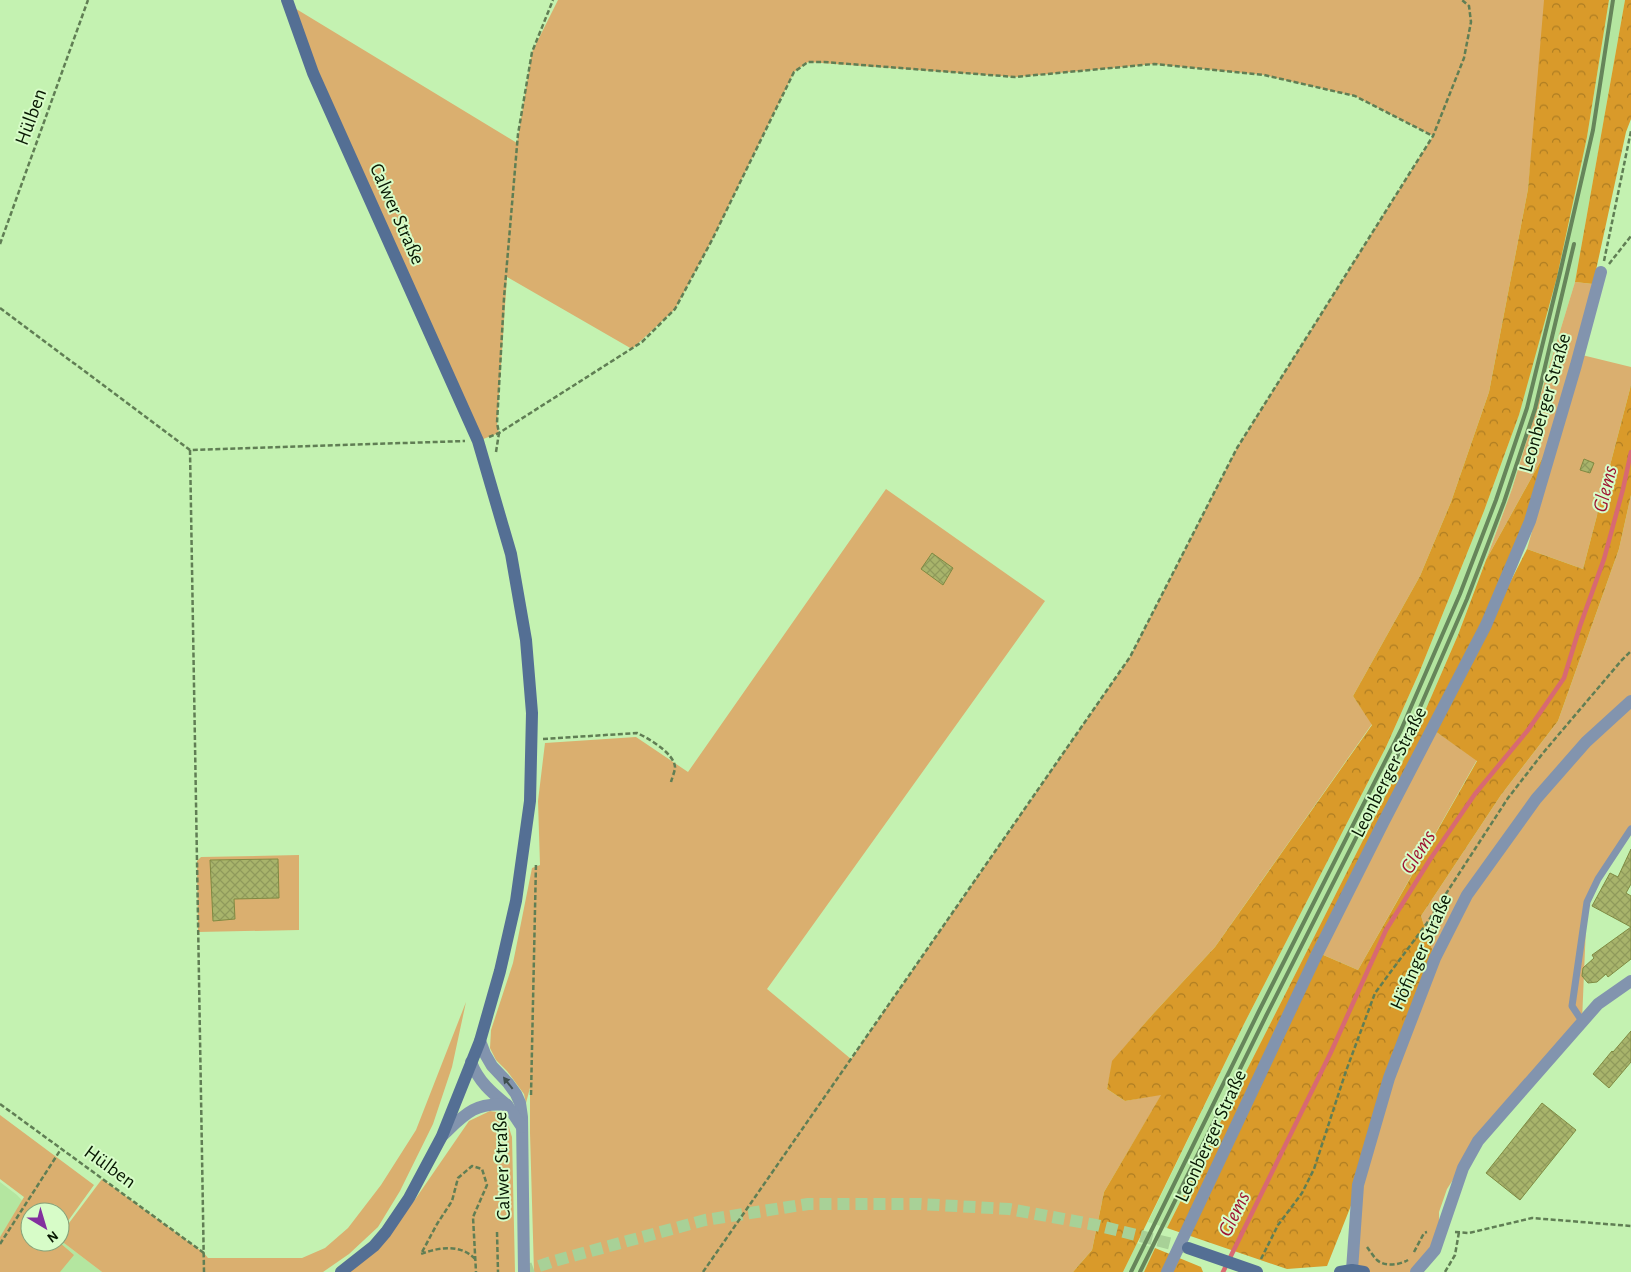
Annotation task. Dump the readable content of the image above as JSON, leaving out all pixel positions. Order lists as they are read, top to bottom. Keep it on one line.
{"streets":{"main road":["Calwer Straße"],"street":["Leonberger Straße","Höfinger Straße"],"path":["Hülben"]},"water":["Glems"],"north":"bottom right"}
